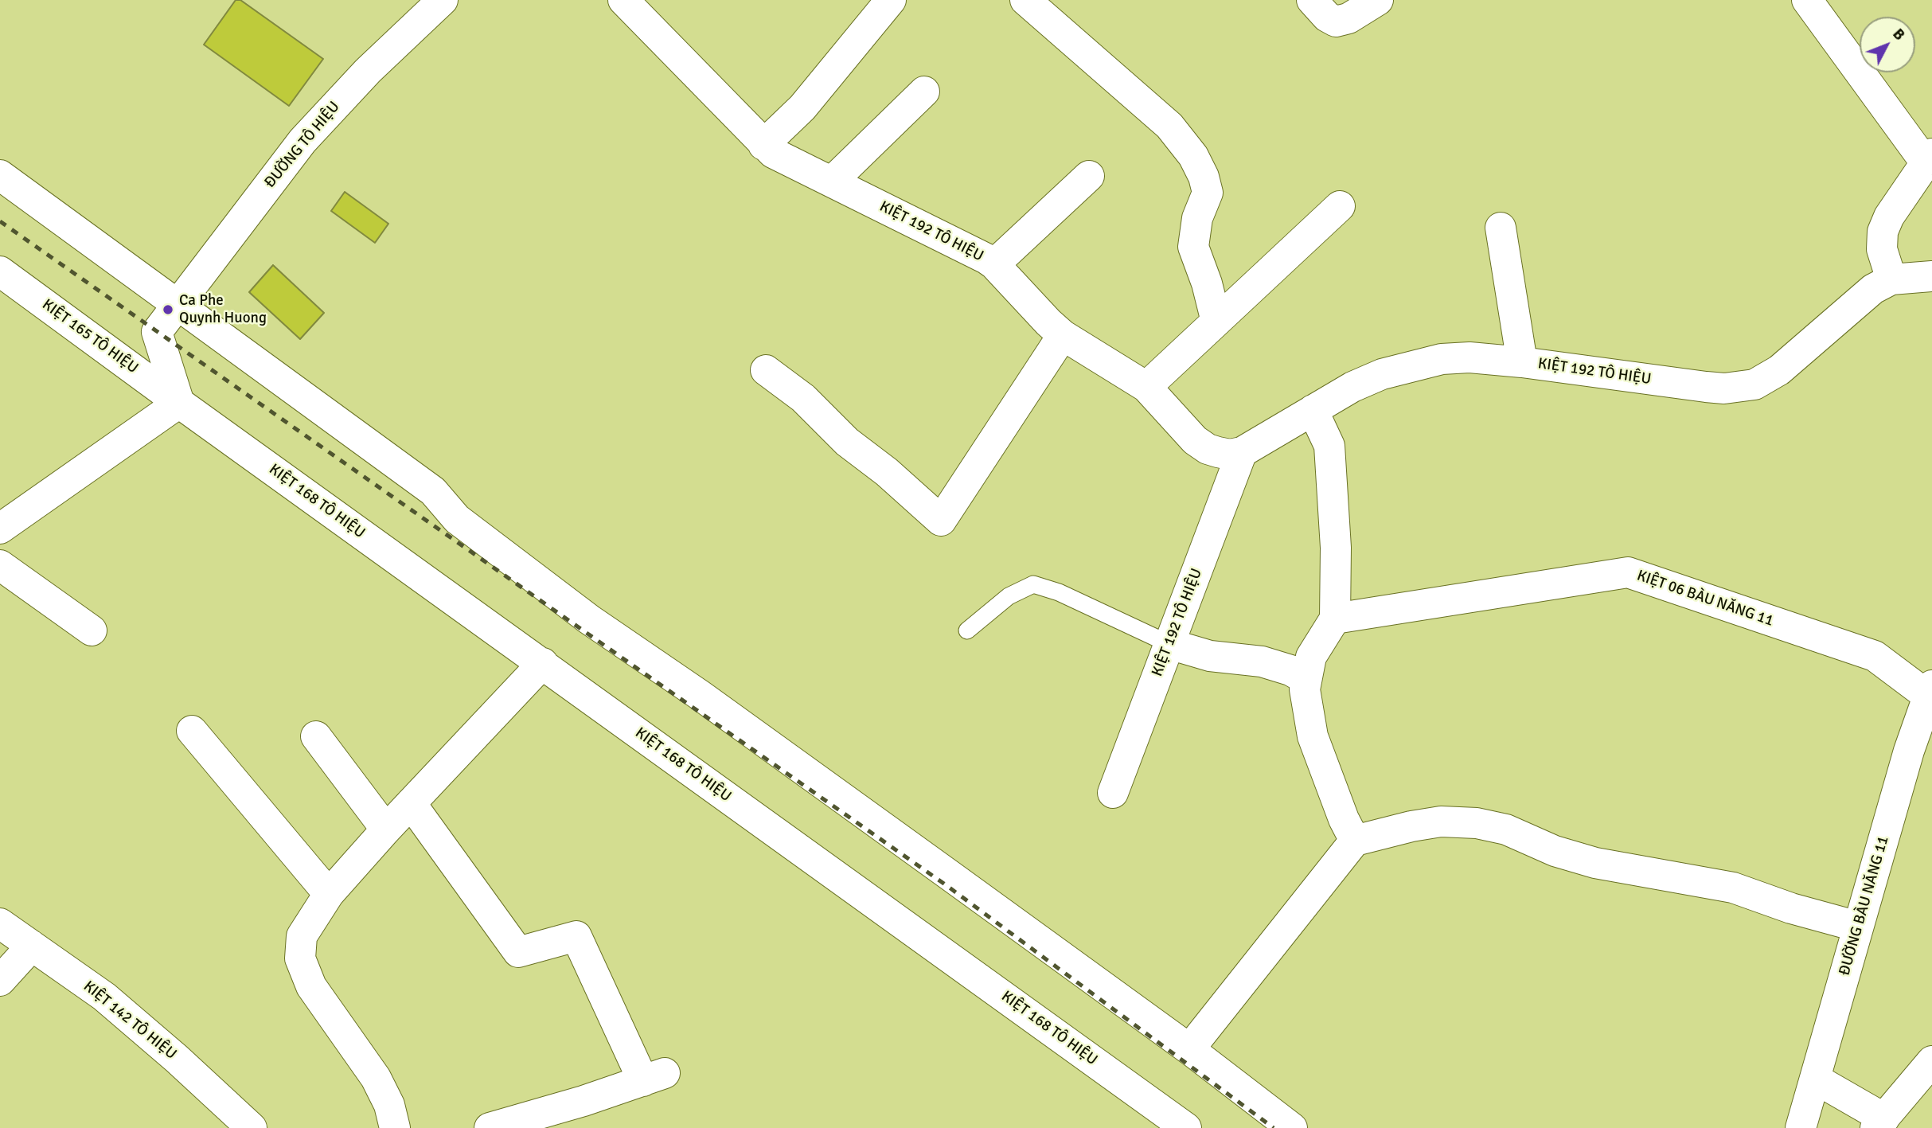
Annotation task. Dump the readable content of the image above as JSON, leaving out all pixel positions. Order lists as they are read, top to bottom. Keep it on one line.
{"streets":{"street":["ĐƯỜNG TÔ HIỆU","KIỆT 192 TÔ HIỆU","KIỆT 165 TÔ HIỆU","KIỆT 168 TÔ HIỆU","KIỆT 06 BÀU NĂNG 11","ĐƯỜNG BÀU NĂNG 11","KIỆT 142 TÔ HIỆU"]},"crossings":[["ĐƯỜNG TÔ HIỆU","KIỆT 165 TÔ HIỆU"],["ĐƯỜNG TÔ HIỆU","KIỆT 168 TÔ HIỆU"],["KIỆT 165 TÔ HIỆU","KIỆT 168 TÔ HIỆU"],["KIỆT 06 BÀU NĂNG 11","ĐƯỜNG BÀU NĂNG 11"]],"places":["Ca Phe Quynh Huong"],"north":"top right"}
